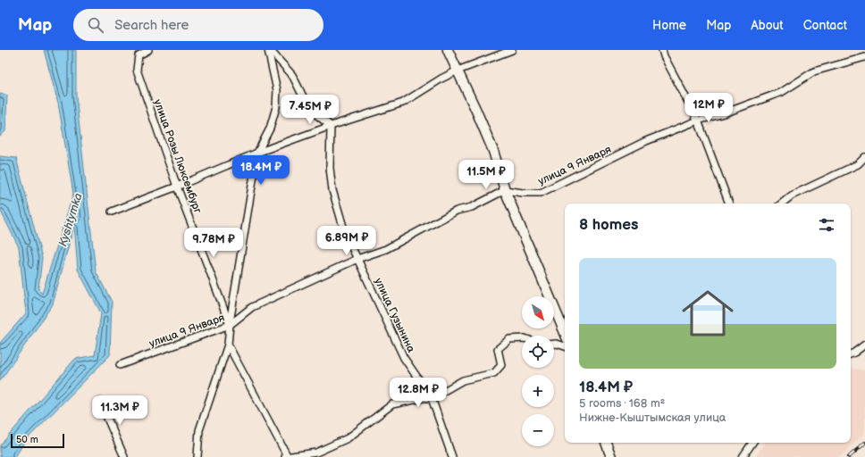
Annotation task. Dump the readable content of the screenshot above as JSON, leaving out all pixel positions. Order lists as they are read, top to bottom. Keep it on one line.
{"streets":{"street":["улица Розы Люксембург","улица 9 Января","улица Гузынина"]},"crossings":[["улица Розы Люксембург","улица 9 Января"],["улица 9 Января","улица Гузынина"]],"water":["Kyshtymka"],"scale_bar":"50 m","north":"bottom right","page":{"header":"Map","search":"Search here","nav":["Home","Map","About","Contact"],"price":["12M ₽","7.45M ₽","18.4M ₽","11.5M ₽","6.89M ₽","9.78M ₽","12.8M ₽","11.3M ₽"],"heading":"8 homes","list":[{"name":"18.4M ₽","note":"5 rooms · 168 m² · Нижне-Кыштымская улица"}],"map_buttons":["+","−"],"scale":"50 m"}}
